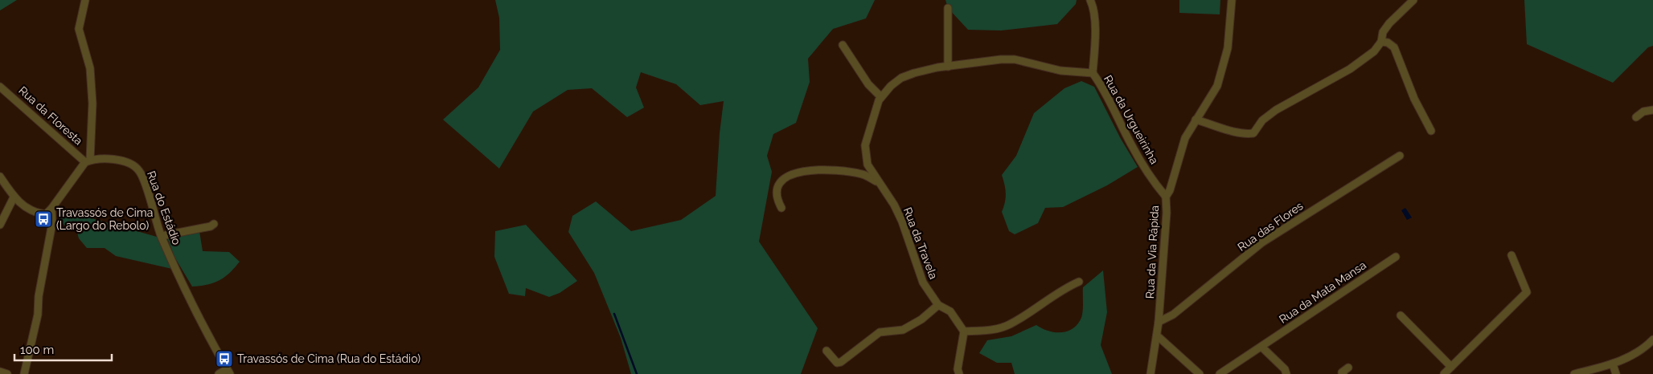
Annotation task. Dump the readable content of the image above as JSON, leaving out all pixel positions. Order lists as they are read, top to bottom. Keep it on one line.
{"streets":{"street":["Rua da Floresta","Rua da Urgueirinha","Rua do Estádio","Rua das Flores","Rua da Travela","Rua da Via Rápida","Rua da Mata Mansa"]},"crossings":[["Rua da Floresta","Rua do Estádio"],["Rua da Urgueirinha","Rua da Travela"],["Rua da Urgueirinha","Rua da Via Rápida"],["Rua das Flores","Rua da Via Rápida"]],"places":{"bus stop":["Travassós de Cima (Largo do Rebolo)","Travassós de Cima (Rua do Estádio)"]},"scale_bar":"100 m"}
